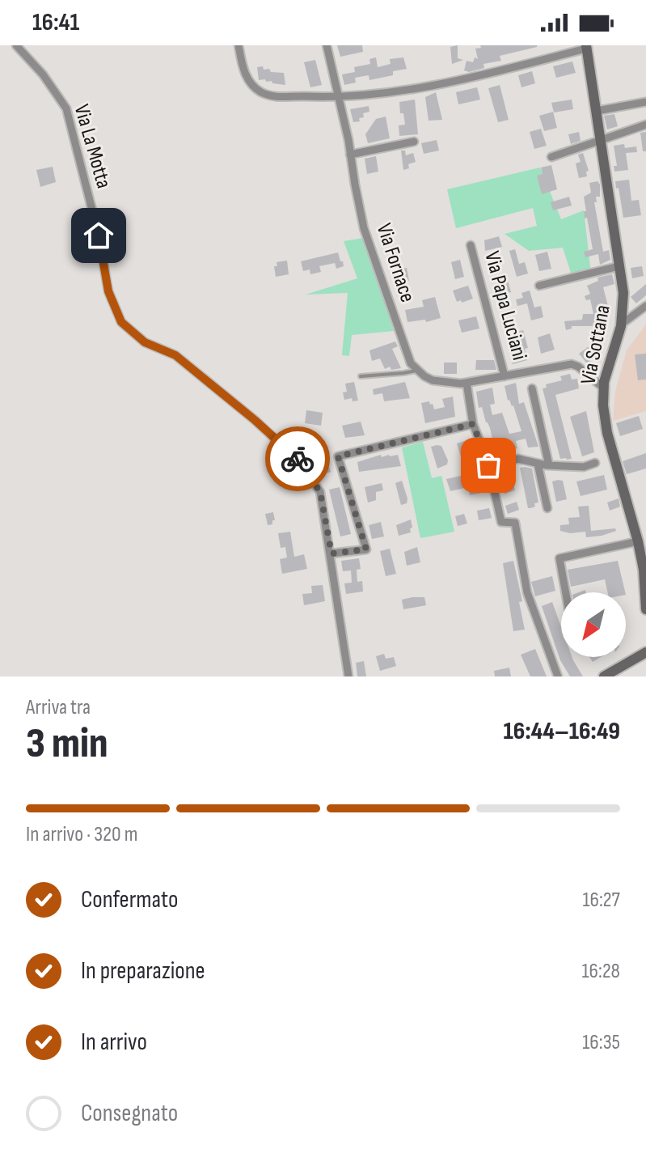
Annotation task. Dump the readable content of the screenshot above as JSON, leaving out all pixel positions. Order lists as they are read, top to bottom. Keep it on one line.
{"streets":{"street":["Via La Motta","Via Fornace","Via Papa Luciani","Via Sottana"]},"north":"bottom left","page":{"status":"16:41","heading":["3 min","Arriva tra","16:44–16:49"],"bar":"In arrivo · 320 m","list":[["Confermato","16:27"],["In preparazione","16:28"],["In arrivo","16:35"],"Consegnato"]}}
